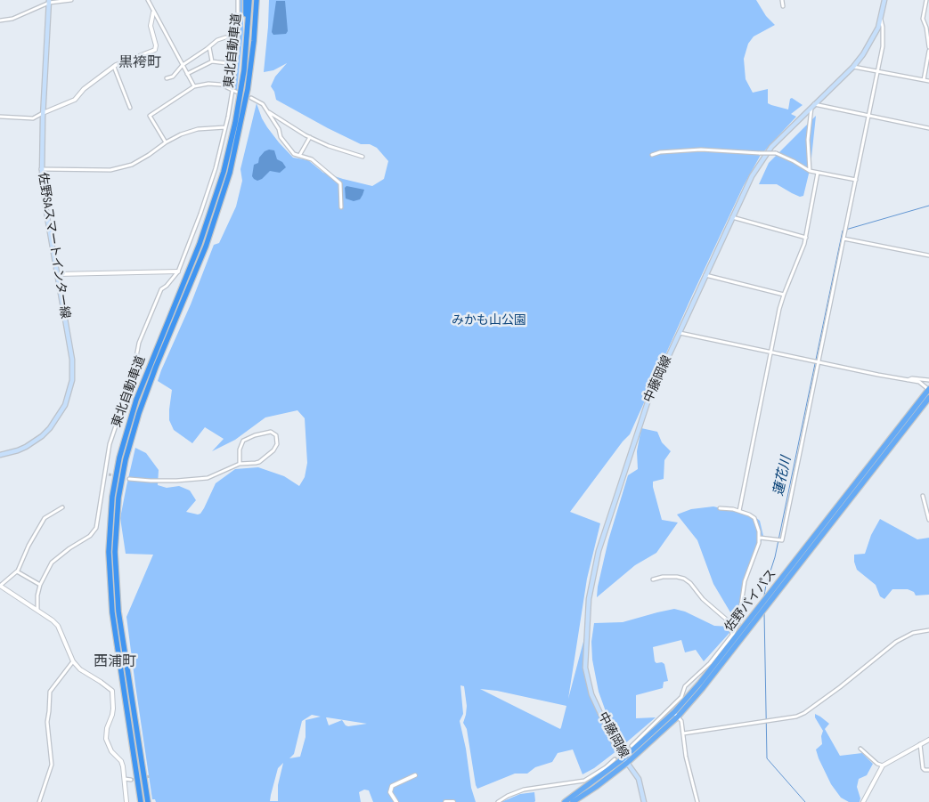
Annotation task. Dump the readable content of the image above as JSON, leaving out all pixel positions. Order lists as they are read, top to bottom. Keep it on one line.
{"streets":{"highway":["東北自動車道","佐野バイパス"],"main road":["佐野SAスマートインター線","中藤岡線"]},"crossings":[["中藤岡線","佐野バイパス"]],"districts":["黒袴町","西浦町"],"water":["蓮花川"],"parks":["みかも山公園"]}
